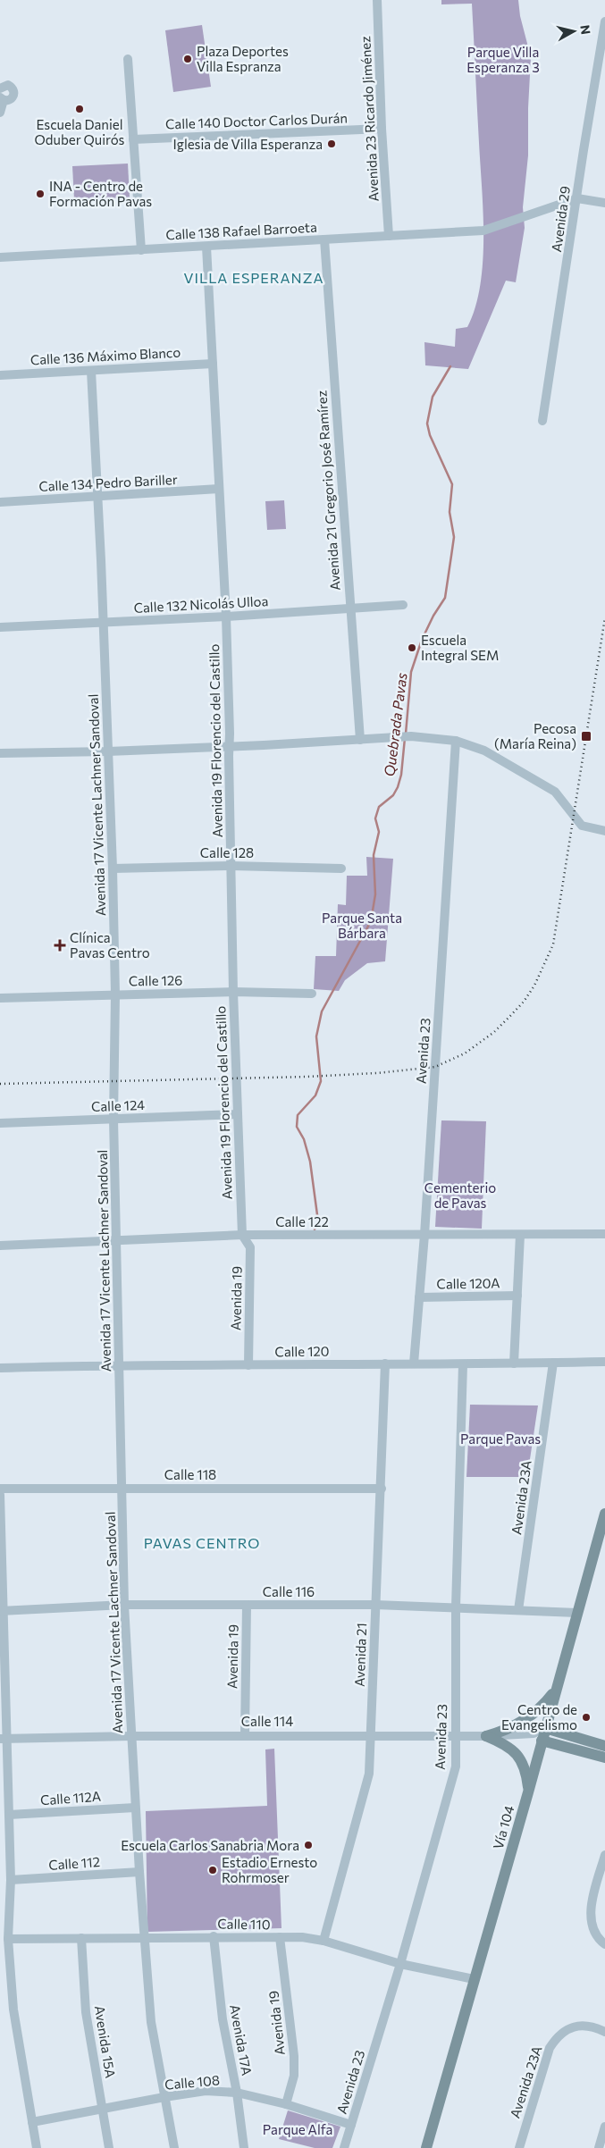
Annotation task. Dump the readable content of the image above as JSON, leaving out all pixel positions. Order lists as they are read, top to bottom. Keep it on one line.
{"streets":{"main road":["Calle 114","Vía 104"],"street":["Avenida 23 Ricardo Jiménez","Calle 140 Doctor Carlos Durán","Avenida 29","Calle 138 Rafael Barroeta","Calle 136 Máximo Blanco","Calle 134 Pedro Bariller","Avenida 21 Gregorio José Ramírez","Calle 132 Nicolás Ulloa","Avenida 19 Florencio del Castillo","Avenida 17 Vicente Lachner Sandoval","Calle 128","Calle 126","Avenida 23","Calle 124","Calle 122","Calle 120A","Avenida 19","Calle 120","Calle 118","Avenida 23A","Calle 116","Avenida 21","Calle 112A","Calle 112","Calle 110","Avenida 17A","Avenida 15A","Calle 108"]},"crossings":[["Avenida 23 Ricardo Jiménez","Calle 140 Doctor Carlos Durán"],["Avenida 23 Ricardo Jiménez","Calle 138 Rafael Barroeta"],["Avenida 29","Calle 138 Rafael Barroeta"],["Calle 138 Rafael Barroeta","Avenida 21 Gregorio José Ramírez"],["Calle 138 Rafael Barroeta","Avenida 19 Florencio del Castillo"],["Calle 136 Máximo Blanco","Avenida 19 Florencio del Castillo"],["Calle 136 Máximo Blanco","Avenida 17 Vicente Lachner Sandoval"],["Calle 134 Pedro Bariller","Avenida 19 Florencio del Castillo"],["Calle 134 Pedro Bariller","Avenida 17 Vicente Lachner Sandoval"],["Avenida 21 Gregorio José Ramírez","Calle 132 Nicolás Ulloa"],["Calle 132 Nicolás Ulloa","Avenida 19 Florencio del Castillo"],["Calle 132 Nicolás Ulloa","Avenida 17 Vicente Lachner Sandoval"],["Avenida 19 Florencio del Castillo","Calle 128"],["Avenida 19 Florencio del Castillo","Calle 126"],["Avenida 19 Florencio del Castillo","Calle 124"],["Avenida 19 Florencio del Castillo","Calle 122"],["Avenida 19 Florencio del Castillo","Avenida 19"],["Avenida 17 Vicente Lachner Sandoval","Calle 128"],["Avenida 17 Vicente Lachner Sandoval","Calle 126"],["Avenida 17 Vicente Lachner Sandoval","Calle 124"],["Avenida 17 Vicente Lachner Sandoval","Calle 122"],["Avenida 17 Vicente Lachner Sandoval","Calle 120"],["Avenida 17 Vicente Lachner Sandoval","Calle 118"],["Avenida 17 Vicente Lachner Sandoval","Calle 116"],["Avenida 17 Vicente Lachner Sandoval","Calle 114"],["Avenida 17 Vicente Lachner Sandoval","Calle 112A"],["Avenida 17 Vicente Lachner Sandoval","Calle 112"],["Avenida 17 Vicente Lachner Sandoval","Calle 110"],["Avenida 17 Vicente Lachner Sandoval","Calle 108"],["Avenida 23","Calle 122"],["Avenida 23","Calle 120A"],["Avenida 23","Calle 120"],["Avenida 23","Calle 116"],["Avenida 23","Calle 114"],["Avenida 23","Calle 110"],["Avenida 23","Calle 108"],["Calle 122","Avenida 19"],["Avenida 19","Calle 120"],["Avenida 19","Calle 116"],["Avenida 19","Calle 114"],["Avenida 19","Calle 110"],["Avenida 19","Calle 108"],["Calle 120","Avenida 23A"],["Calle 120","Avenida 21"],["Calle 118","Avenida 21"],["Avenida 23A","Calle 116"],["Calle 116","Avenida 21"],["Calle 116","Vía 104"],["Avenida 21","Calle 114"],["Avenida 21","Calle 110"],["Calle 114","Vía 104"],["Vía 104","Calle 110"],["Calle 110","Avenida 17A"],["Calle 110","Avenida 15A"],["Avenida 17A","Calle 108"],["Avenida 15A","Calle 108"]],"districts":["VILLA ESPERANZA","PAVAS CENTRO"],"water":["Quebrada Pavas"],"parks":["Parque Villa Esperanza 3","Parque Santa Bárbara","Cementerio de Pavas","Parque Pavas","Parque Alfa"],"places":{"other":["Plaza Deportes Villa Espranza","Escuela Daniel Oduber Quirós","Iglesia de Villa Esperanza","INA - Centro de Formación Pavas","Escuela Integral SEM","Centro de Evangelismo","Escuela Carlos Sanabria Mora","Estadio Ernesto Rohrmoser"],"transit":["Pecosa (María Reina)"],"health":["Clínica Pavas Centro"]},"north":"right"}
